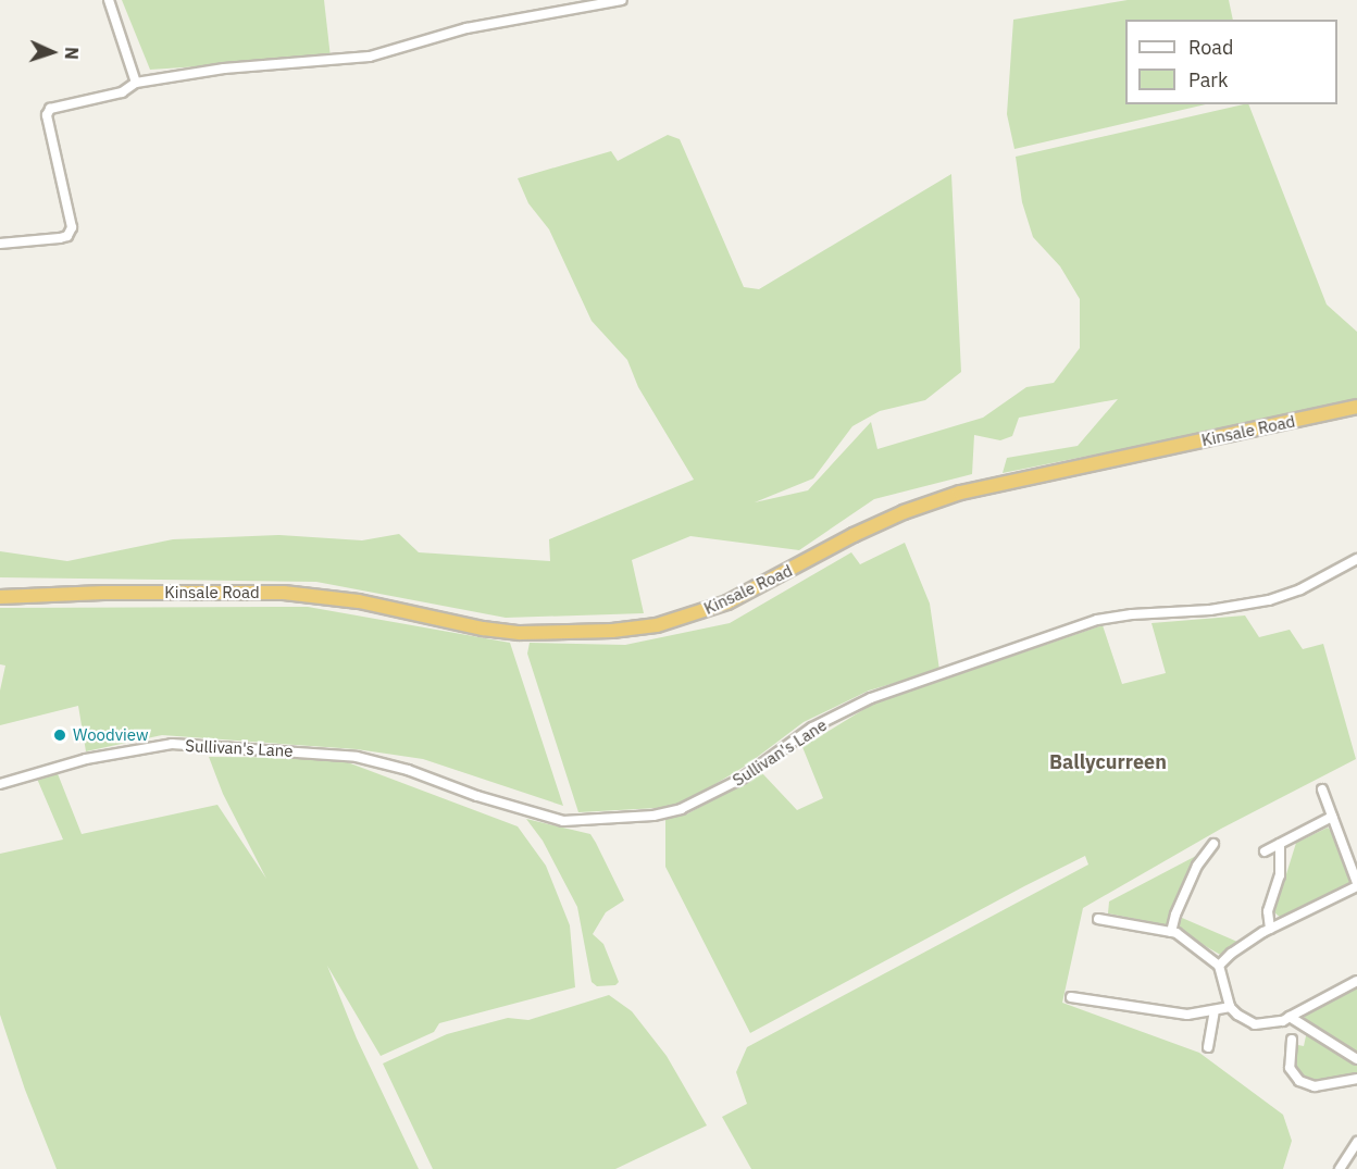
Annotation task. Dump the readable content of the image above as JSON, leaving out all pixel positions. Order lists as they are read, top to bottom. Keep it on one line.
{"streets":{"highway":["Kinsale Road"],"street":["Sullivan's Lane"]},"districts":["Ballycurreen"],"places":["Woodview"],"legend":["Road","Park"],"north":"right"}
